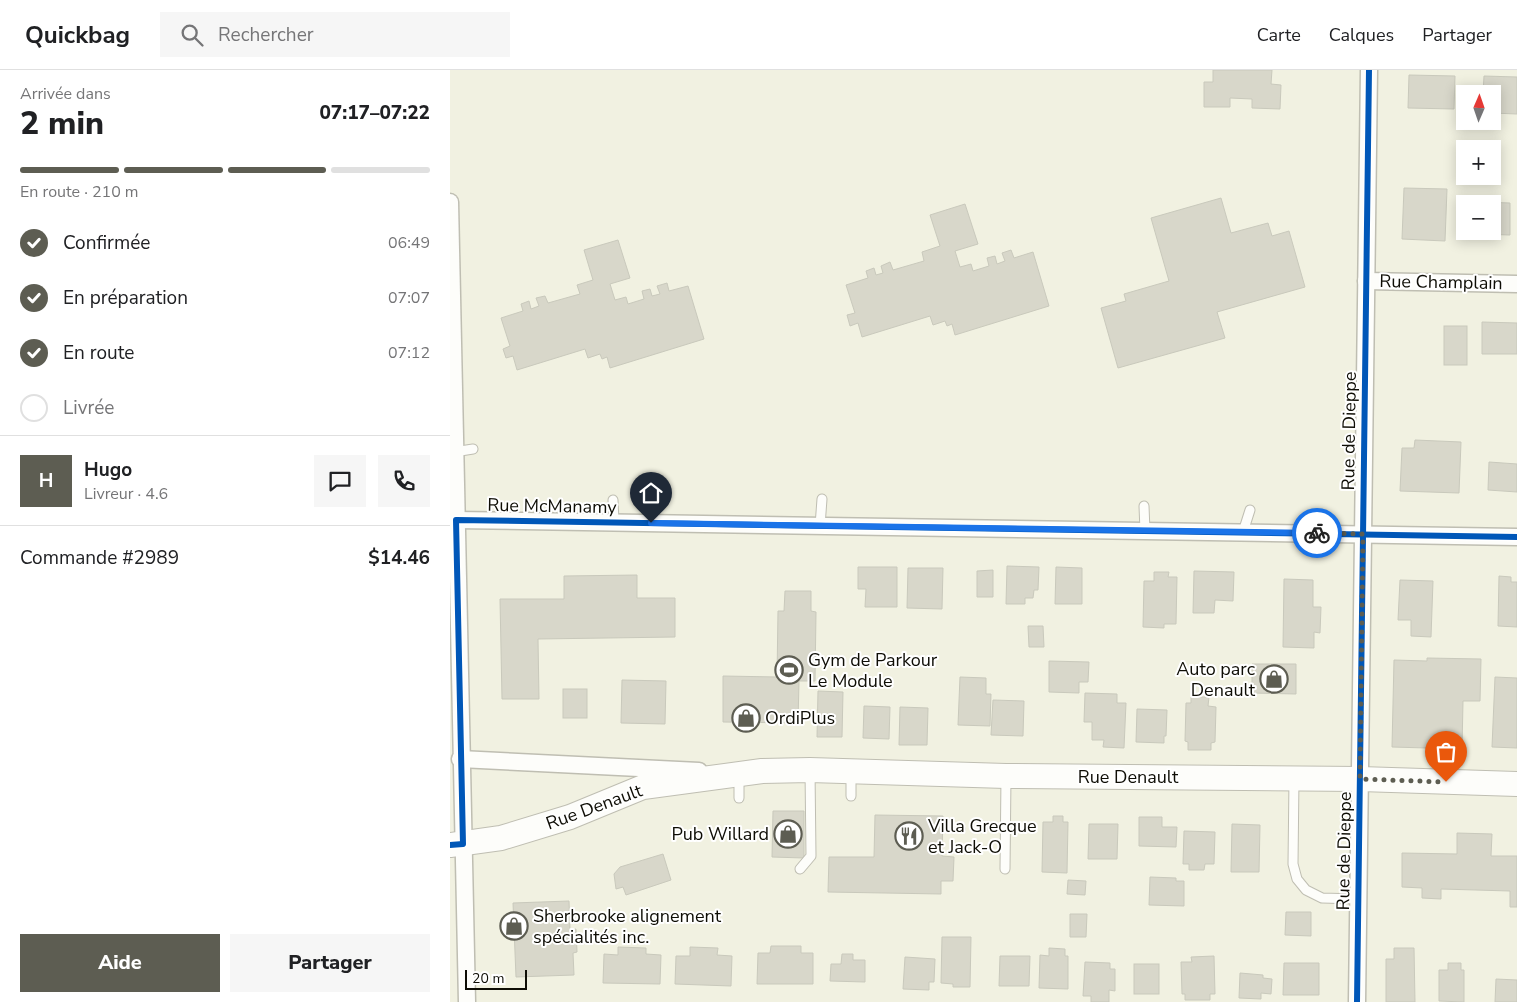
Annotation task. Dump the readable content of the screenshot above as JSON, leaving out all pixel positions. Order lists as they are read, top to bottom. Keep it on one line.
{"streets":{"main road":["Rue Denault"],"street":["Rue Champlain","Rue de Dieppe","Rue McManamy"]},"crossings":[["Rue Champlain","Rue de Dieppe"],["Rue de Dieppe","Rue McManamy"],["Rue de Dieppe","Rue Denault"]],"places":{"sports":["Gym de Parkour Le Module"],"shop":["Auto parc Denault","OrdiPlus","Pub Willard","Sherbrooke alignement spécialités inc."],"restaurant":["Villa Grecque et Jack-O"]},"scale_bar":"20 m","north":"top","page":{"header":"Quickbag","search":"Rechercher","nav":["Carte","Calques","Partager"],"heading":["2 min","Arrivée dans","07:17–07:22"],"panel":["Hugo","Livreur · 4.6","Commande #2989","$14.46"],"map_buttons":["+","−"],"bar":"En route · 210 m","list":[["Confirmée","06:49"],["En préparation","07:07"],["En route","07:12"],"Livrée"],"round":"H","buttons":["Aide","Partager"],"scale":"20 m"}}
